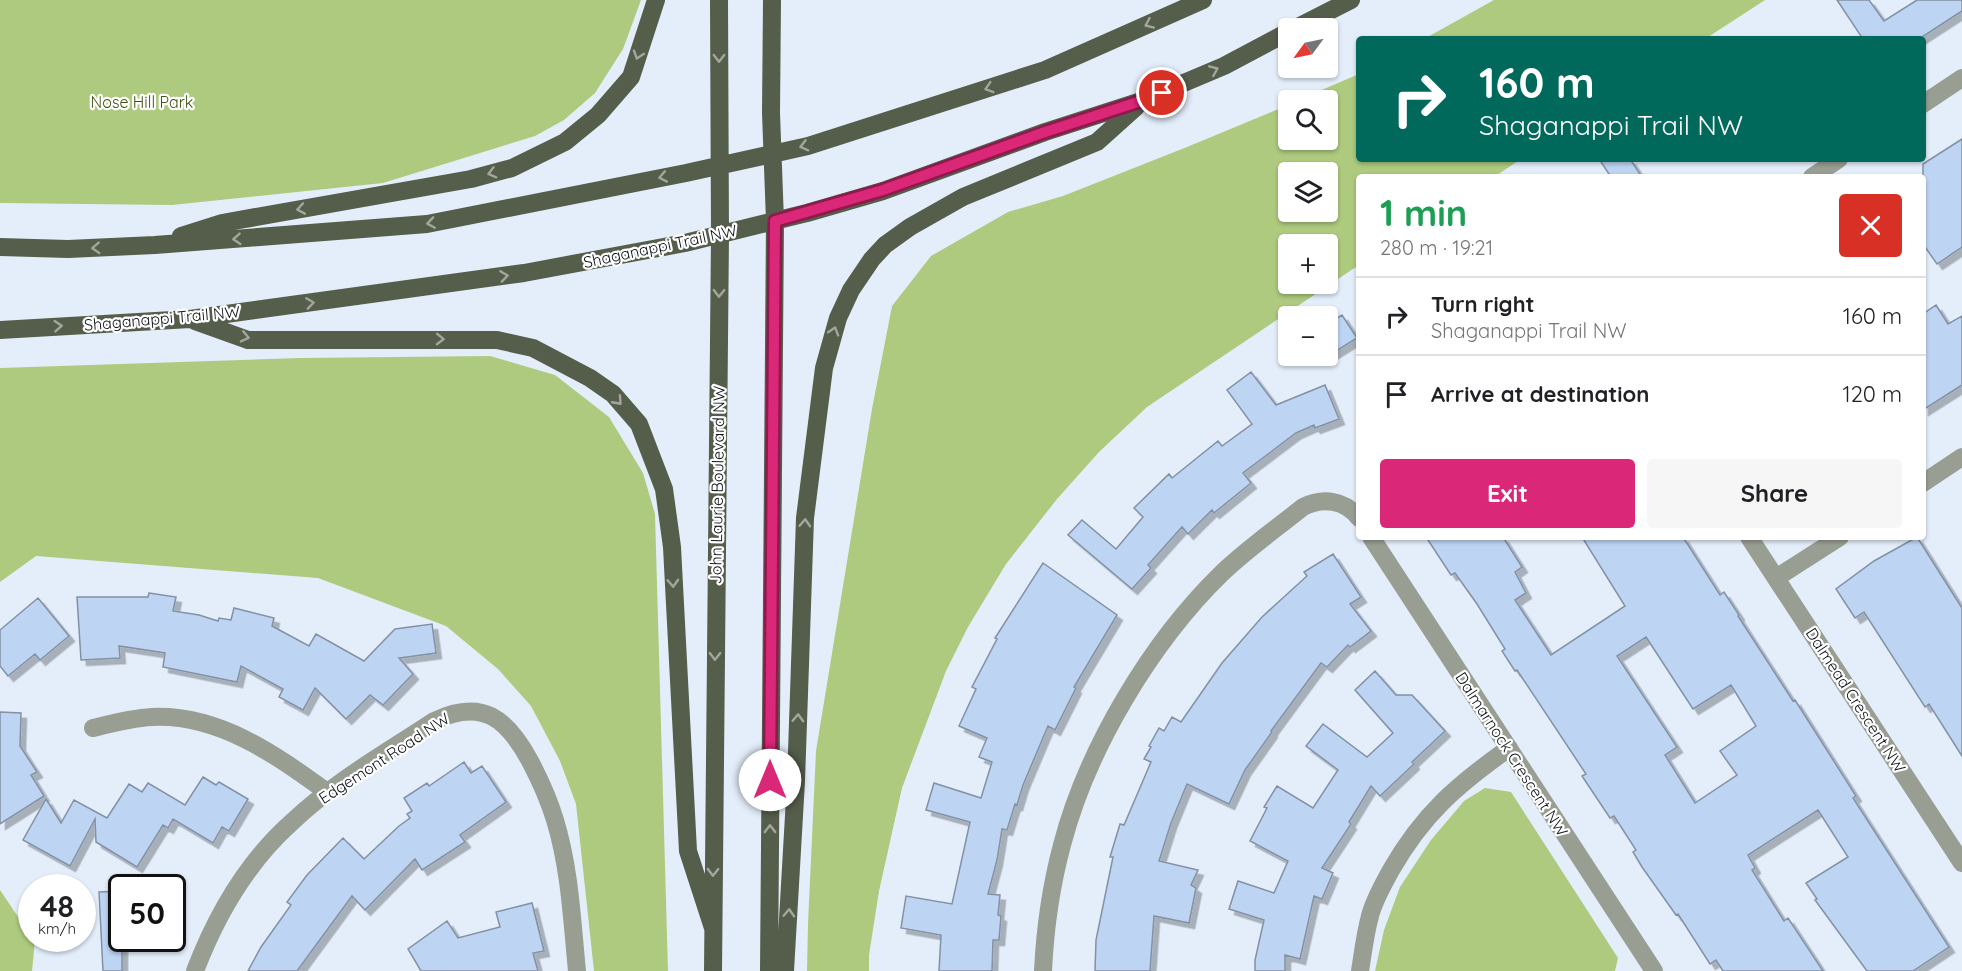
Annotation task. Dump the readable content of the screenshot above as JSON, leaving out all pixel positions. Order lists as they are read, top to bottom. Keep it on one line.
{"streets":{"main road":["Shaganappi Trail NW","John Laurie Boulevard NW"],"street":["Dalmead Crescent NW","Dalmarnock Crescent NW","Edgemont Road NW"]},"crossings":[["Shaganappi Trail NW","John Laurie Boulevard NW"]],"parks":["Nose Hill Park"],"north":"bottom left","page":{"map_buttons":["+","−"],"turn":["160 m","Shaganappi Trail NW"],"heading":["1 min","280 m · 19:21"],"list":[{"name":"Turn right","note":"Shaganappi Trail NW","value":"160 m"},{"name":"Arrive at destination","value":"120 m"}],"buttons":["Exit","Share"],"speed":"48 km/h","limit":"50"}}
